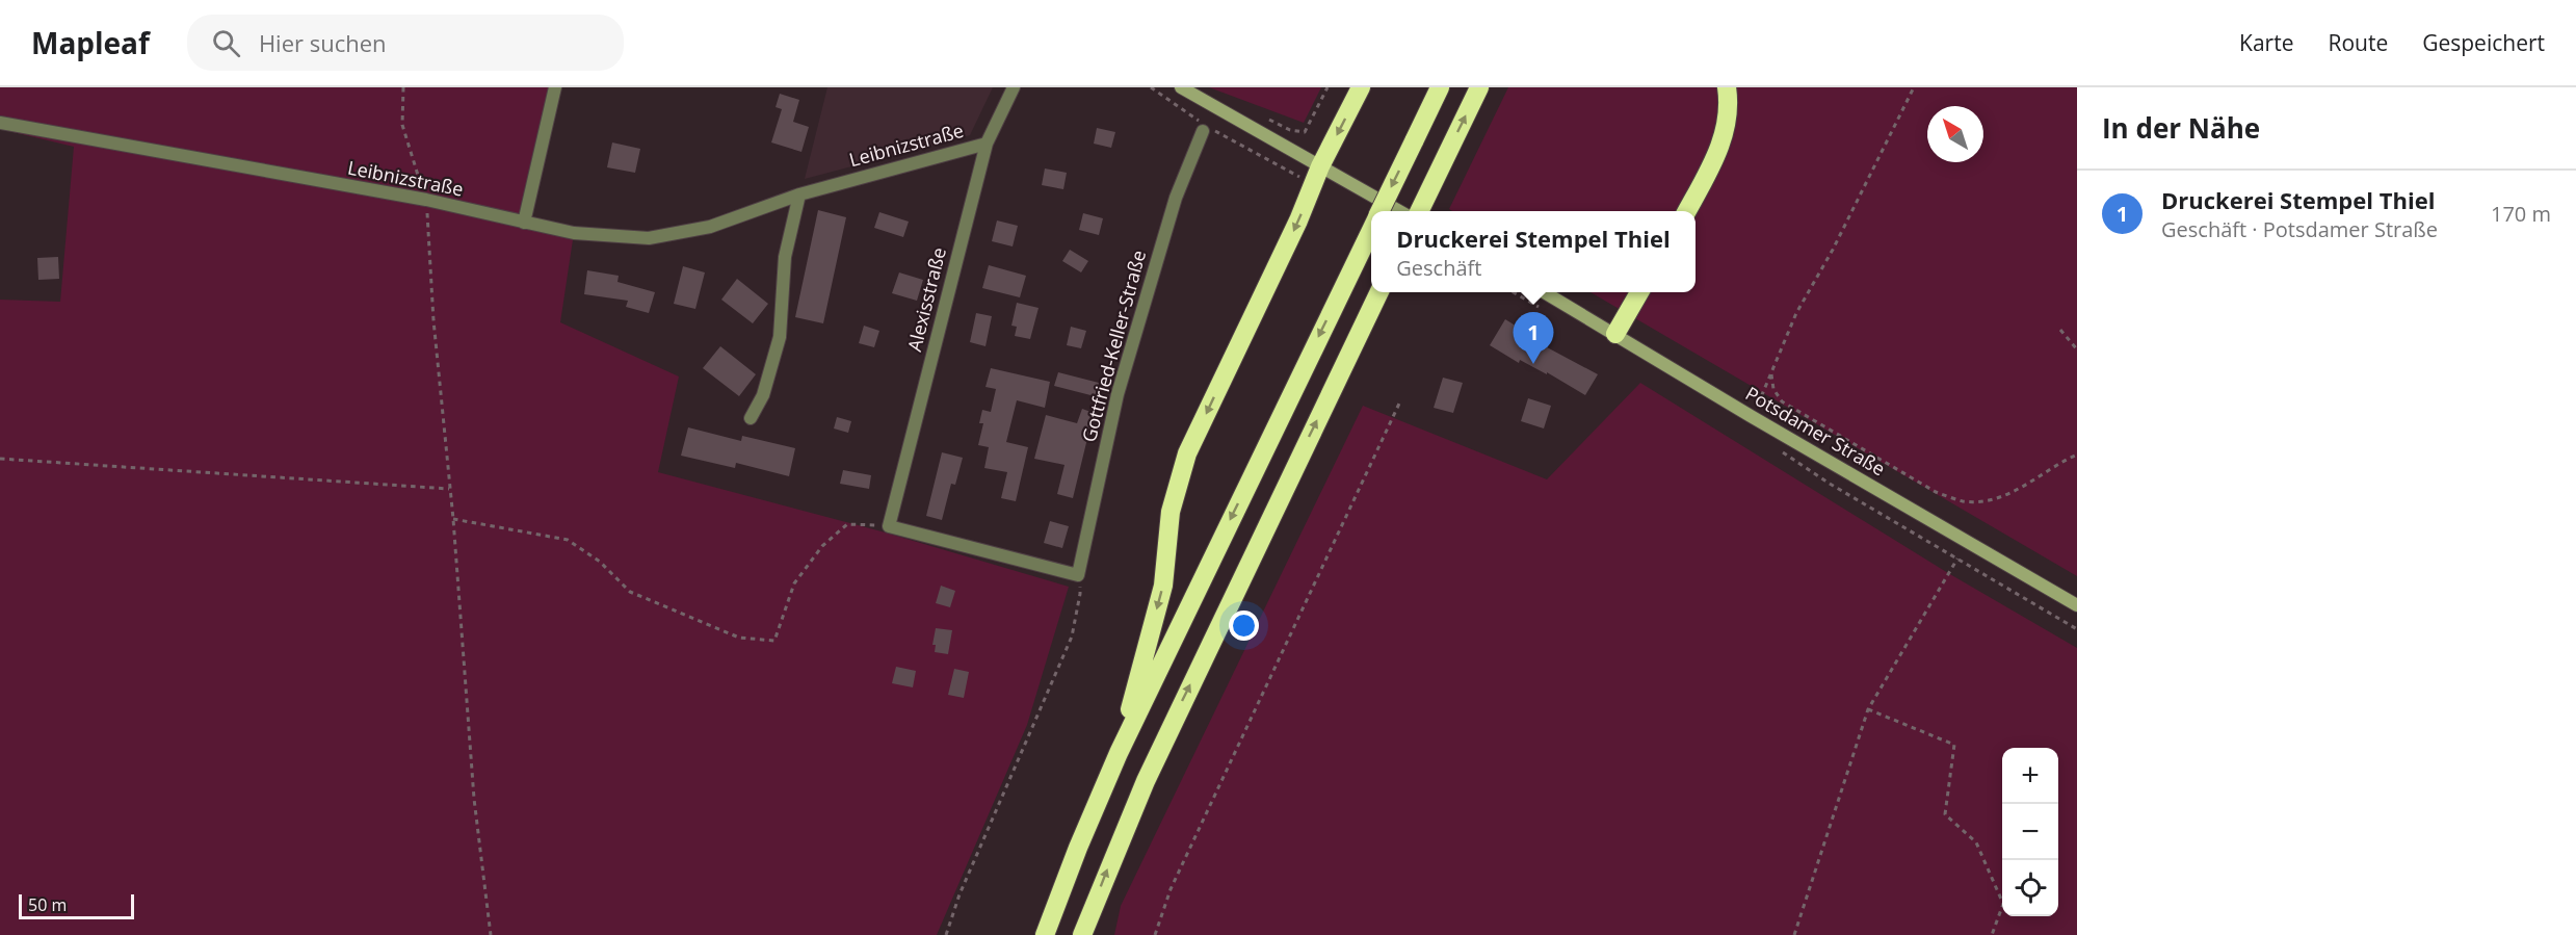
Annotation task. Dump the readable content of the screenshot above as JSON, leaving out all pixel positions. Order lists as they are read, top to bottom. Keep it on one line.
{"streets":{"main road":["Potsdamer Straße"],"street":["Leibnizstraße","Alexisstraße","Gottfried-Keller-Straße"]},"crossings":[["Leibnizstraße","Alexisstraße"]],"scale_bar":"50 m","north":"top left","page":{"header":"Mapleaf","search":"Hier suchen","nav":["Karte","Route","Gespeichert"],"heading":"In der Nähe","list":[{"mark":"1","name":"Druckerei Stempel Thiel","note":"Geschäft · Potsdamer Straße","value":"170 m"}],"popup":["Druckerei Stempel Thiel","Geschäft"],"pins":"1","map_buttons":["+","−"],"scale":"50 m"}}
